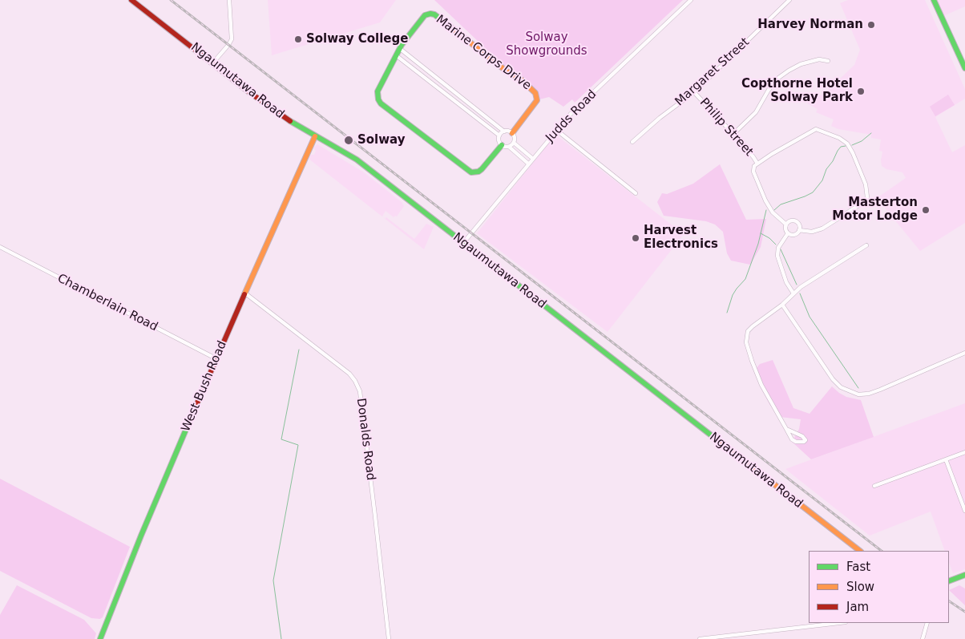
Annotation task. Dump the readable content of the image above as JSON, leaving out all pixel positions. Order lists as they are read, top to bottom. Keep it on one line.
{"streets":{"main road":["Marine Corps Drive","Ngaumutawa Road","West Bush Road"],"street":["Margaret Street","Judds Road","Philip Street","Chamberlain Road","Donalds Road"]},"crossings":[["Margaret Street","Philip Street"],["Ngaumutawa Road","Judds Road"],["Ngaumutawa Road","West Bush Road"],["Chamberlain Road","West Bush Road"],["West Bush Road","Donalds Road"]],"parks":["Solway Showgrounds"],"places":["Harvey Norman","Solway College","Copthorne Hotel Solway Park","Solway","Masterton Motor Lodge","Harvest Electronics"],"legend":["Fast","Slow","Jam"]}
